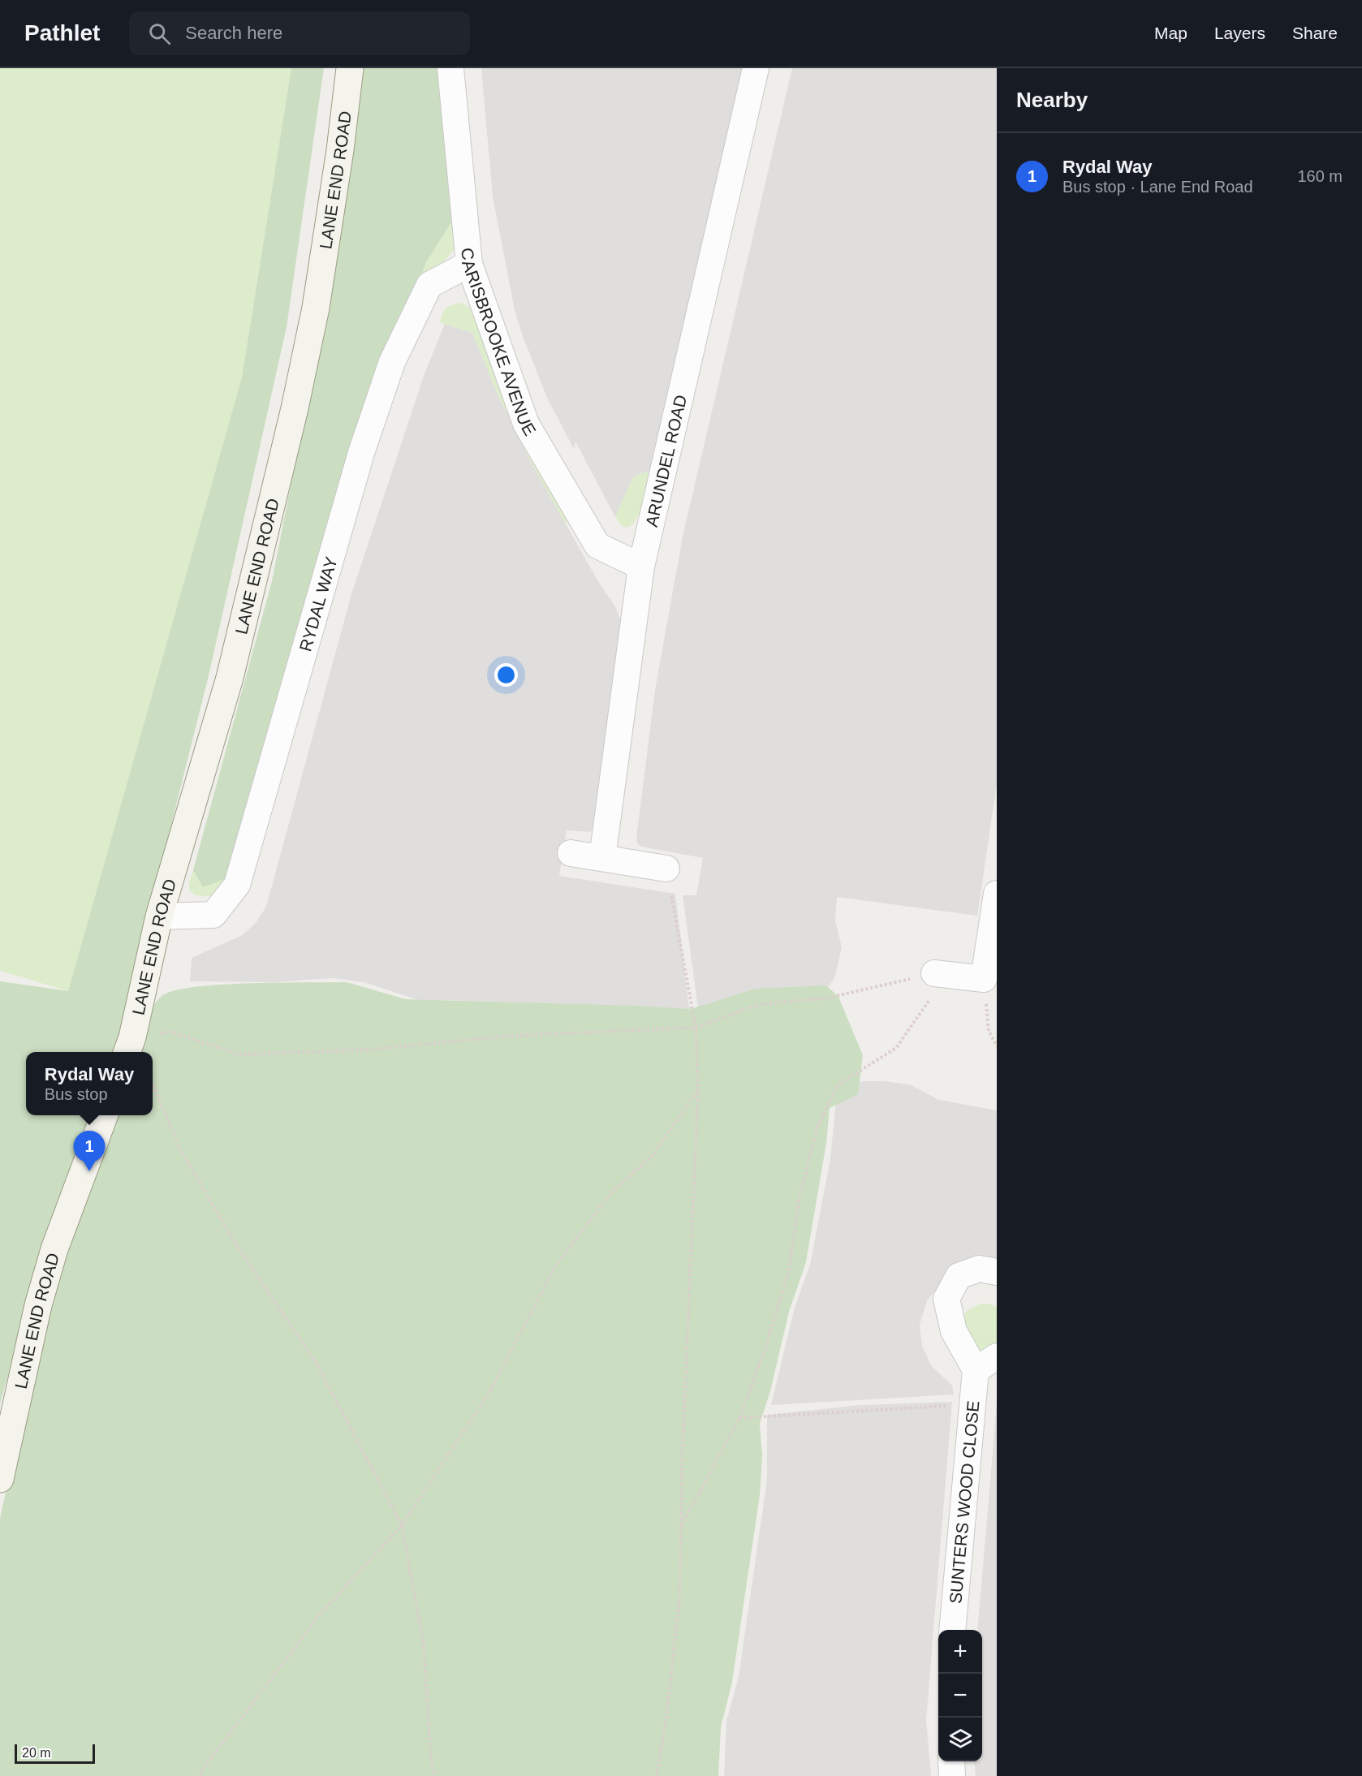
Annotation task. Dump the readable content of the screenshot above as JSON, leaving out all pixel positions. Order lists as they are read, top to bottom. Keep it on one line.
{"streets":{"street":["LANE END ROAD","CARISBROOKE AVENUE","ARUNDEL ROAD","RYDAL WAY","SUNTERS WOOD CLOSE"]},"crossings":[["LANE END ROAD","RYDAL WAY"],["CARISBROOKE AVENUE","ARUNDEL ROAD"],["CARISBROOKE AVENUE","RYDAL WAY"]],"scale_bar":"20 m","page":{"header":"Pathlet","search":"Search here","nav":["Map","Layers","Share"],"heading":"Nearby","list":[{"mark":"1","name":"Rydal Way","note":"Bus stop · Lane End Road","value":"160 m"}],"popup":["Rydal Way","Bus stop"],"pins":"1","map_buttons":["+","−"],"scale":"20 m"}}
